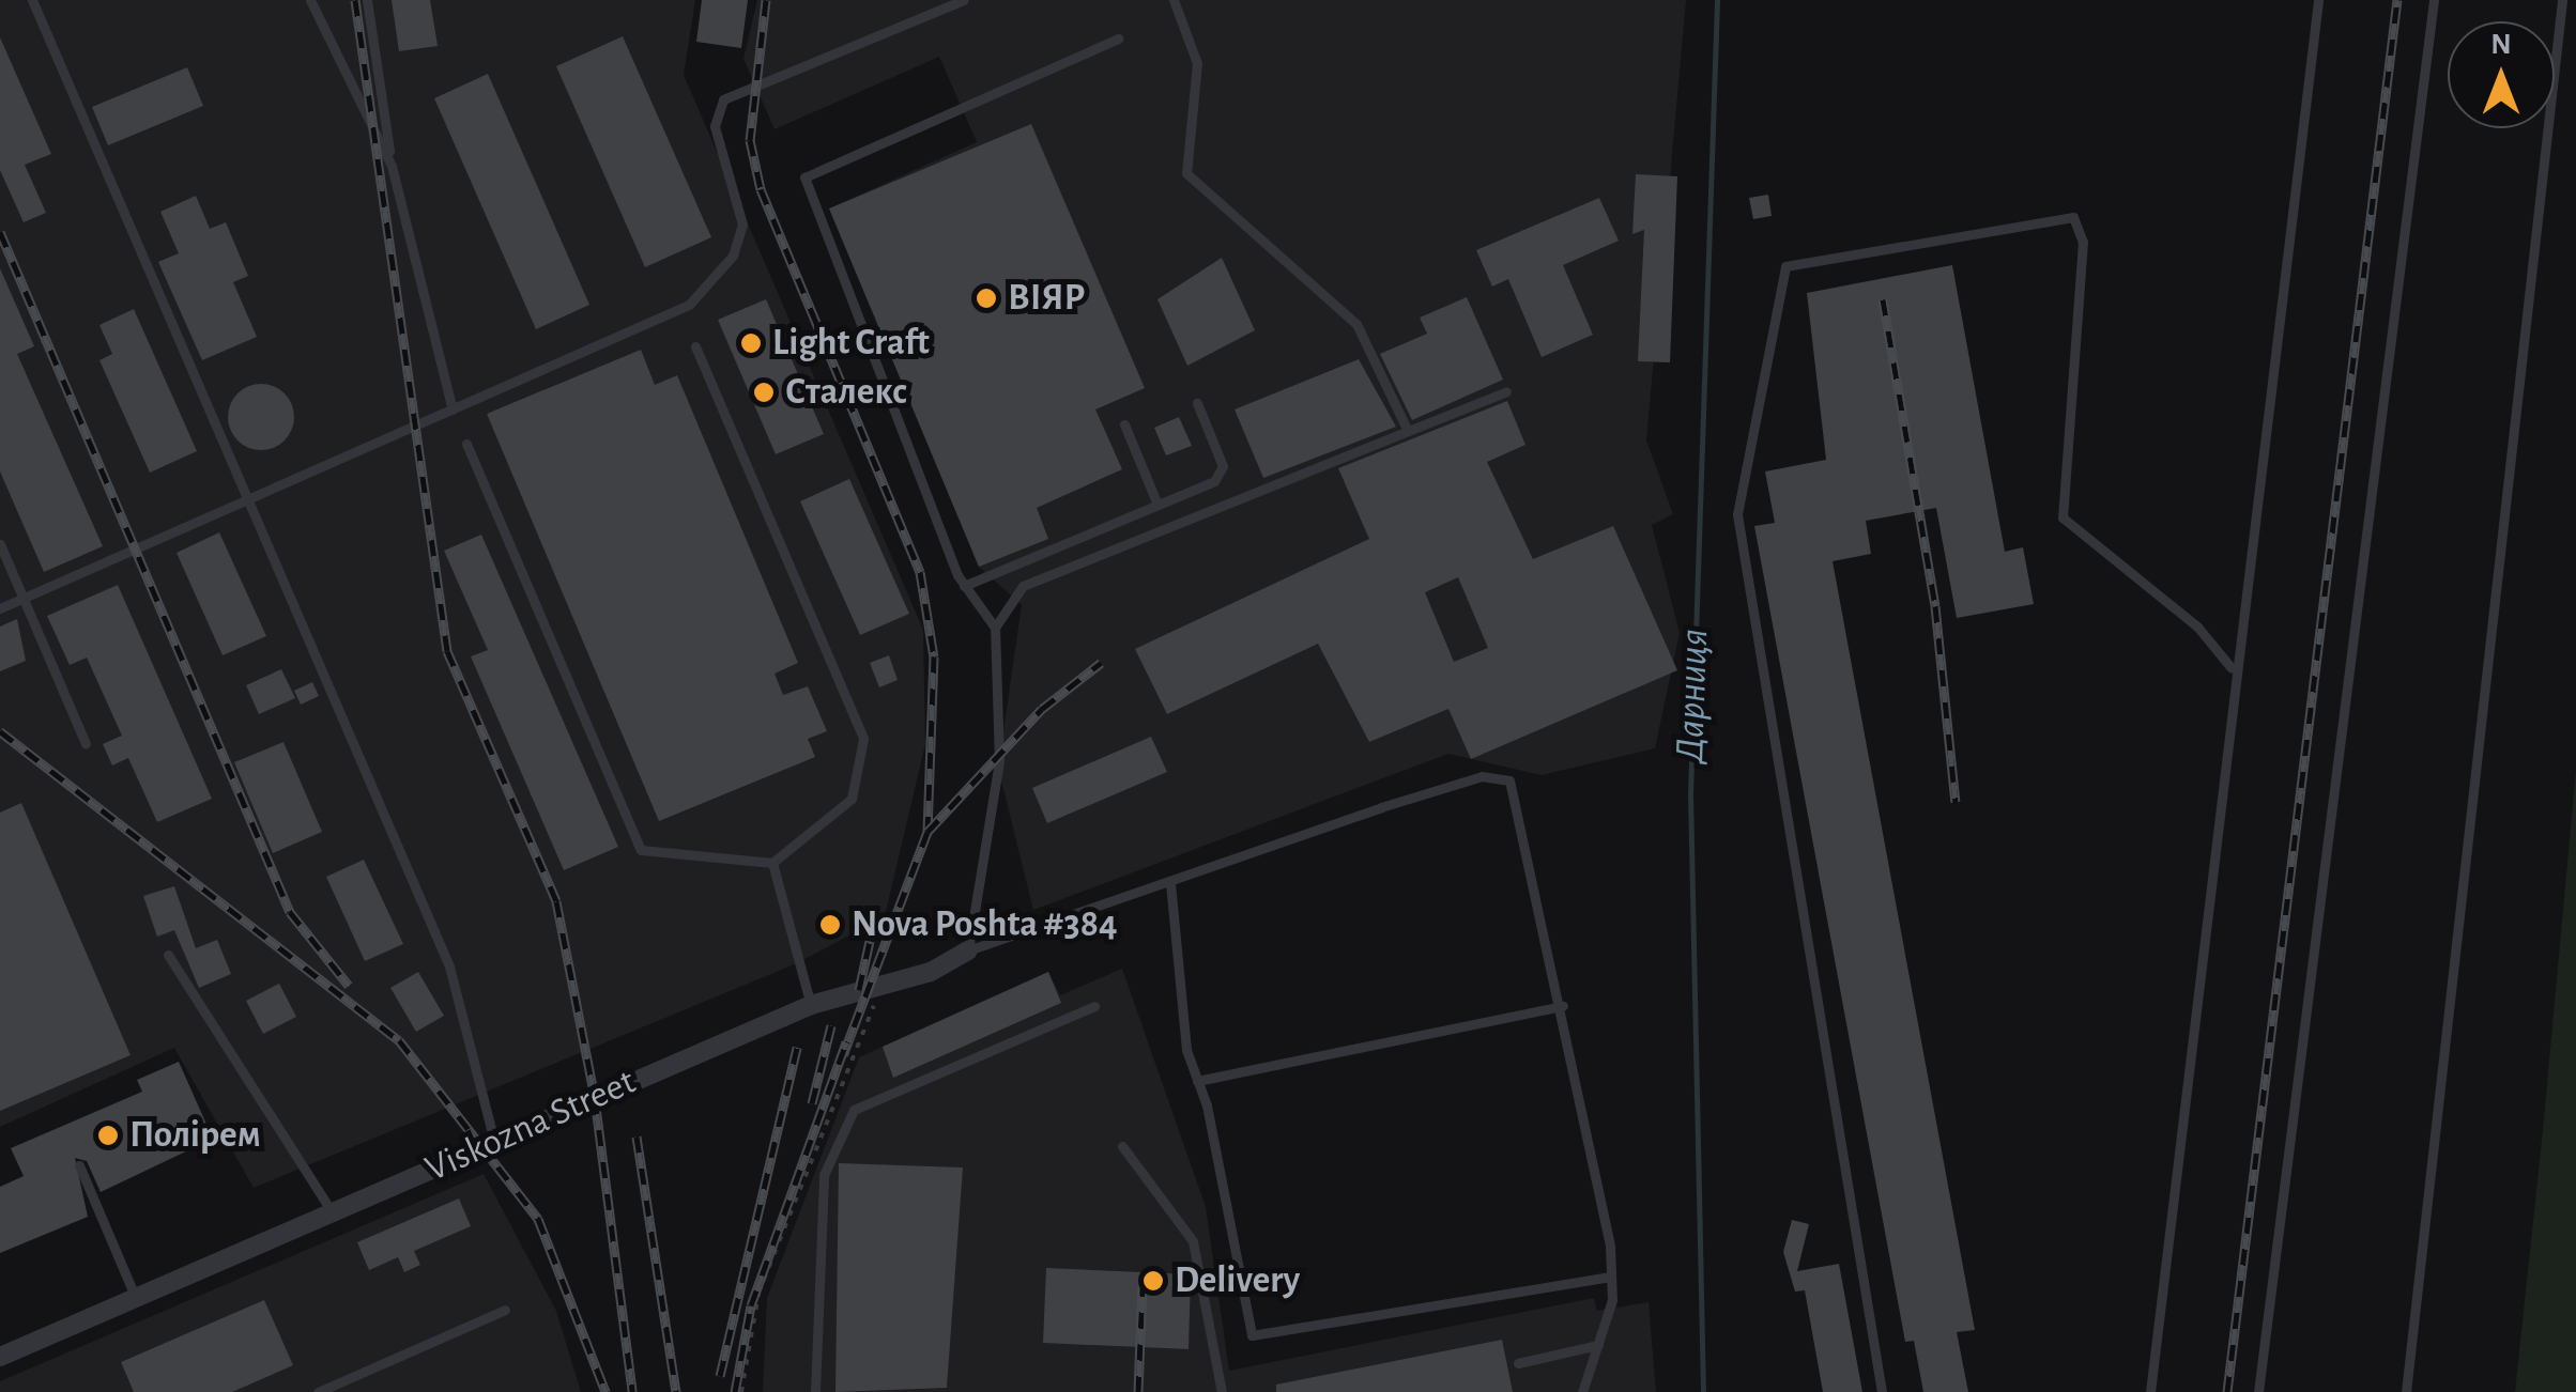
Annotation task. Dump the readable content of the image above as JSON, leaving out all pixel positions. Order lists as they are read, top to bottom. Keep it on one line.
{"streets":{"street":["Viskozna Street"]},"water":["Дарниця"],"places":["ВІЯР","Light Craft","Сталекс","Nova Poshta #384","Полірем","Delivery"],"north":"top"}
